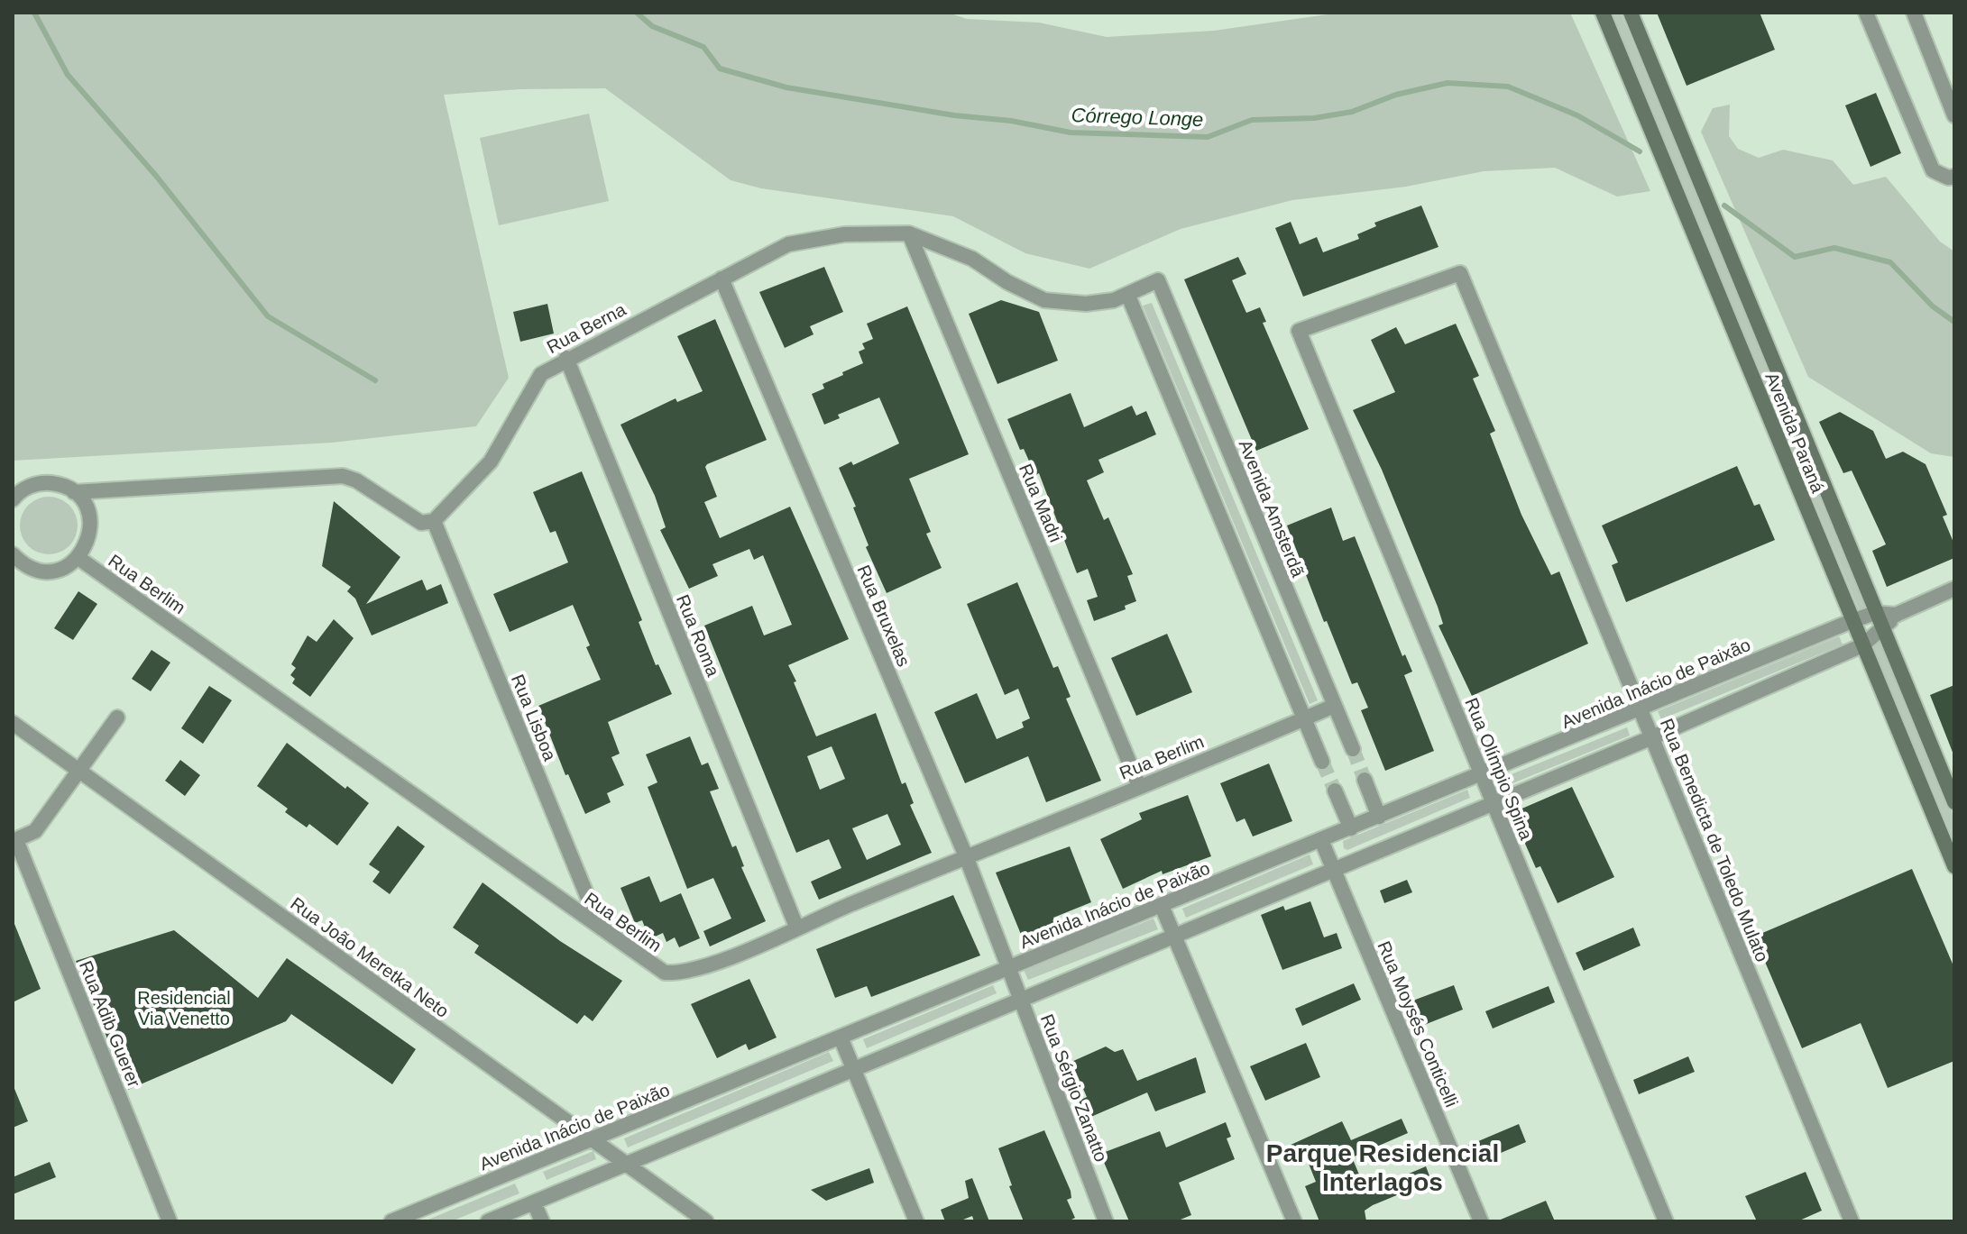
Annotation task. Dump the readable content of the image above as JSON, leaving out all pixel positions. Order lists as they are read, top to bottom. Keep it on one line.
{"streets":{"main road":["Avenida Paraná"],"street":["Rua Berna","Rua Madri","Avenida Amsterdã","Rua Berlim","Rua Bruxelas","Rua Roma","Avenida Inácio de Paixão","Rua Lisboa","Rua Olímpio Spina","Rua Benedicta de Toledo Mulato","Rua João Meretka Neto","Rua Adib Guerer","Rua Moysés Conticelli","Rua Sérgio Zanatto"]},"crossings":[["Rua Berna","Rua Madri"],["Rua Berna","Avenida Amsterdã"],["Rua Berna","Rua Bruxelas"],["Rua Berna","Rua Roma"],["Rua Berna","Rua Lisboa"],["Avenida Paraná","Avenida Inácio de Paixão"],["Rua Madri","Rua Berlim"],["Avenida Amsterdã","Rua Berlim"],["Rua Berlim","Rua Bruxelas"],["Rua Berlim","Rua Roma"],["Rua Berlim","Rua Lisboa"],["Rua Bruxelas","Avenida Inácio de Paixão"],["Rua Bruxelas","Rua Sérgio Zanatto"],["Avenida Inácio de Paixão","Rua Olímpio Spina"],["Avenida Inácio de Paixão","Rua Benedicta de Toledo Mulato"],["Avenida Inácio de Paixão","Rua João Meretka Neto"],["Avenida Inácio de Paixão","Rua Moysés Conticelli"],["Avenida Inácio de Paixão","Rua Sérgio Zanatto"],["Rua Olímpio Spina","Rua Benedicta de Toledo Mulato"]],"districts":["Parque Residencial Interlagos"],"water":["Córrego Longe"],"parks":["Residencial Via Venetto"]}
